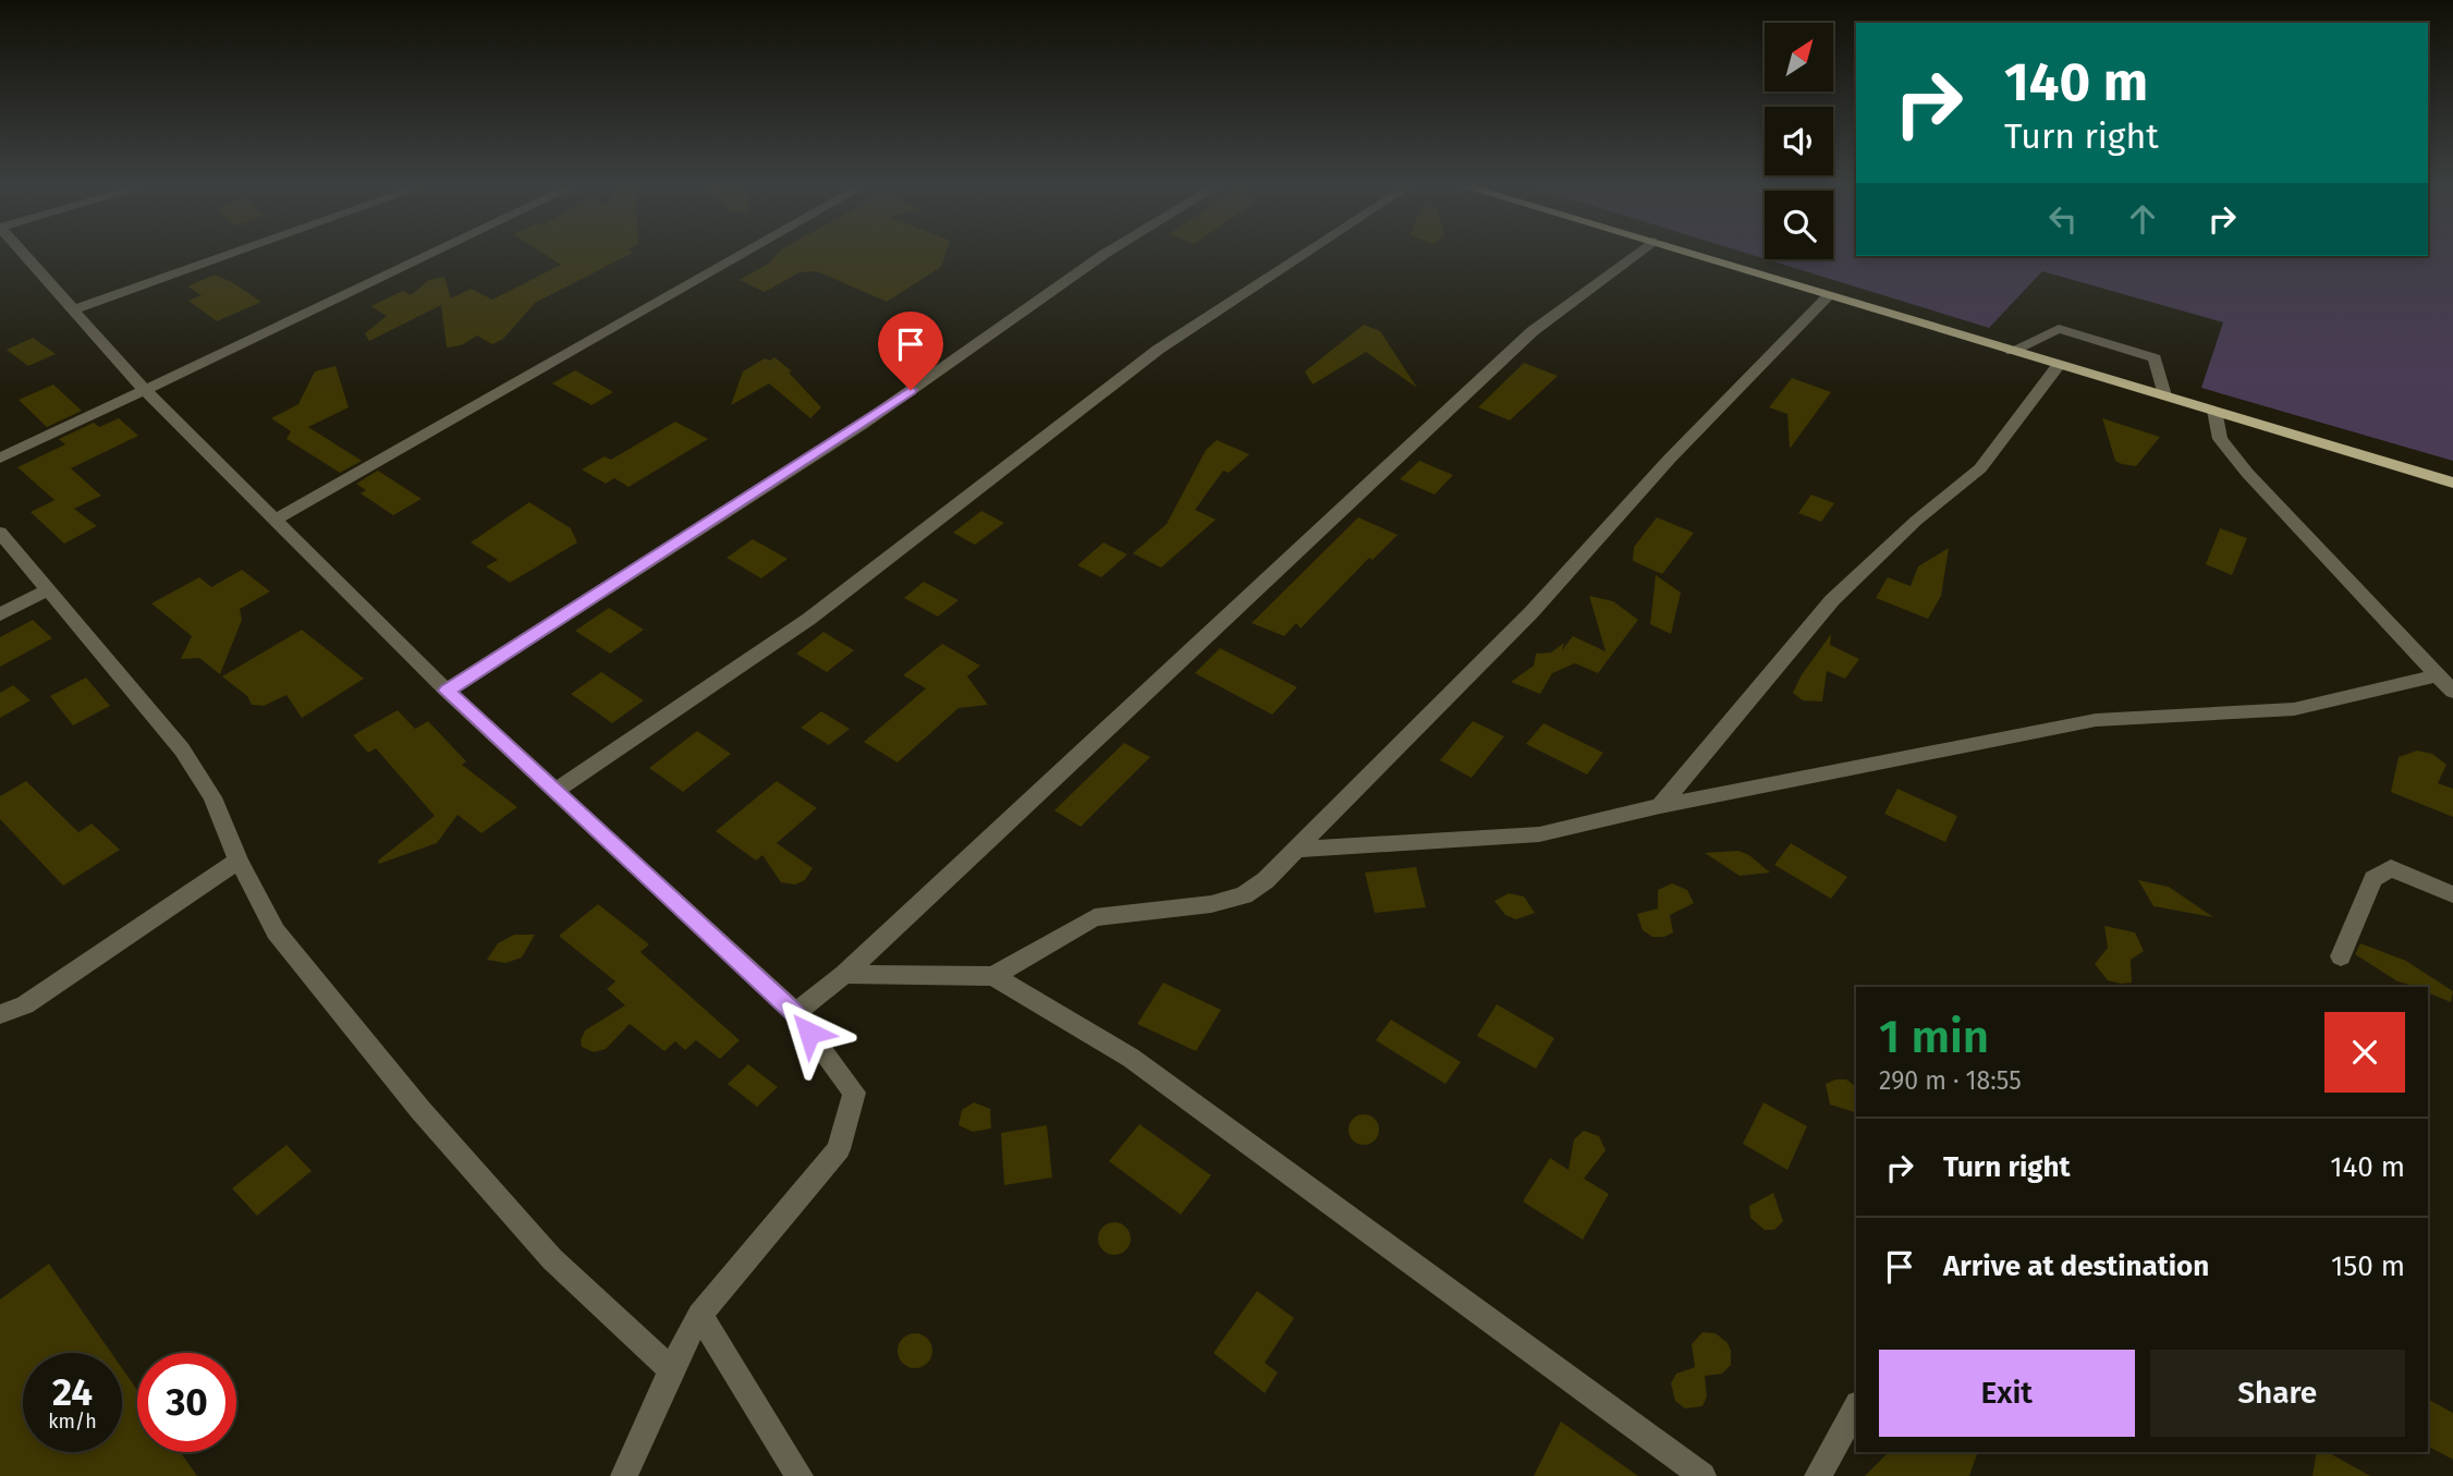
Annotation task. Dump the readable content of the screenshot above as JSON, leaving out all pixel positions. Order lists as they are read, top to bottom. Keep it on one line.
{"north":"top right","page":{"turn":["140 m","Turn right"],"heading":["1 min","290 m · 18:55"],"list":[{"name":"Turn right","value":"140 m"},{"name":"Arrive at destination","value":"150 m"}],"buttons":["Exit","Share"],"speed":"24 km/h","limit":"30"}}
